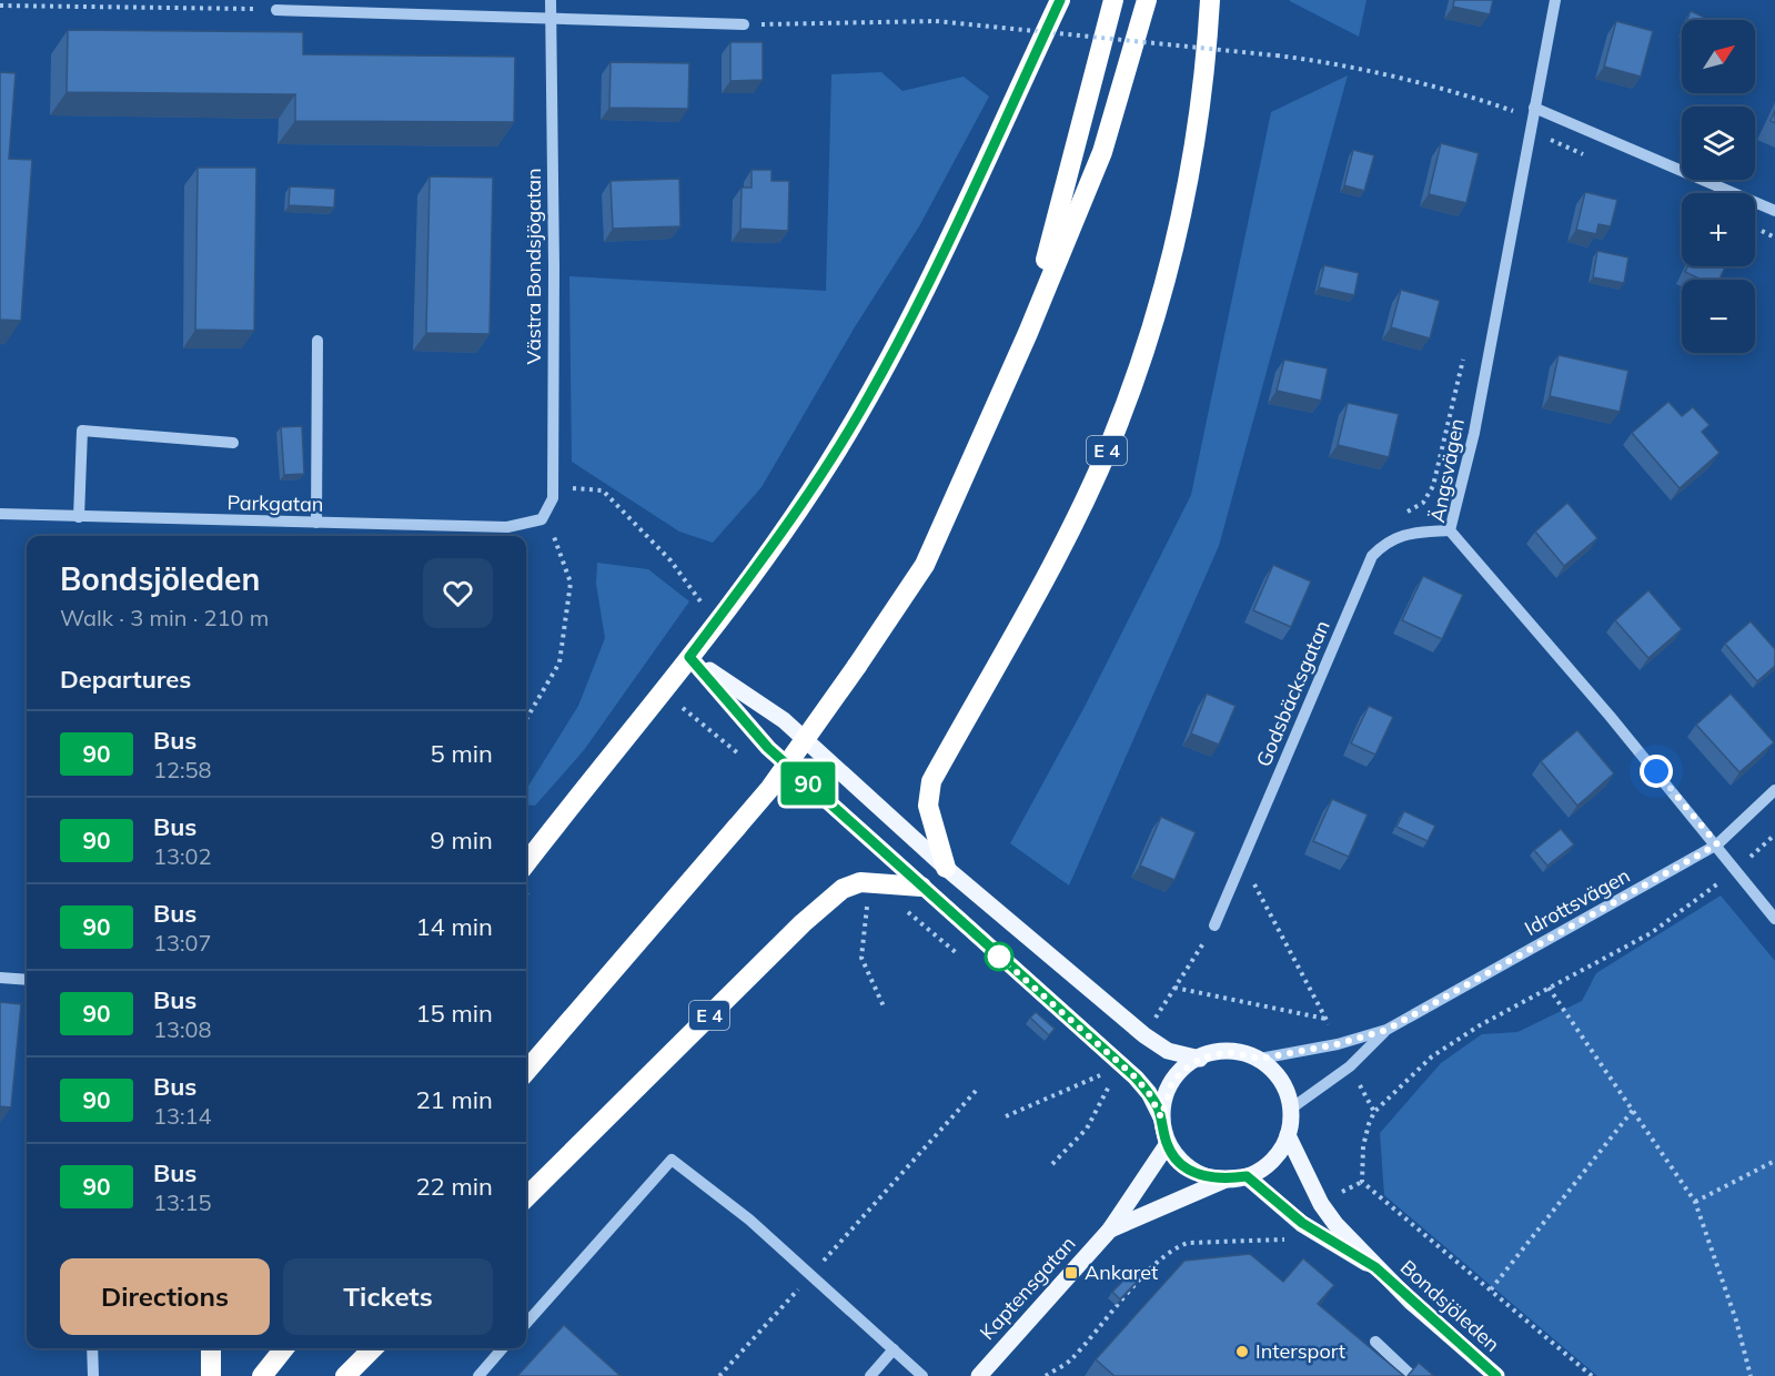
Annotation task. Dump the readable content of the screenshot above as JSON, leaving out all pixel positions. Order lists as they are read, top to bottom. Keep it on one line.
{"streets":{"highway":["E 4"],"main road":["Kaptensgatan","Bondsjöleden"],"street":["Västra Bondsjögatan","Ängsvägen","Parkgatan","Godsbäcksgatan","Idrottsvägen"]},"crossings":[["Västra Bondsjögatan","Parkgatan"],["Ängsvägen","Godsbäcksgatan"],["Ängsvägen","Idrottsvägen"],["Idrottsvägen","Kaptensgatan"],["Idrottsvägen","Bondsjöleden"],["Kaptensgatan","Bondsjöleden"]],"places":{"transit":["Ankaret"],"other":["Intersport"]},"lines":["bus line 90"],"north":"top right","page":{"on_map":"90","map_buttons":["+","−"],"heading":[["Bondsjöleden","Walk · 3 min · 210 m"],"Departures"],"list":[{"mark":"90","name":"Bus","note":"12:58","value":"5 min"},{"mark":"90","name":"Bus","note":"13:02","value":"9 min"},{"mark":"90","name":"Bus","note":"13:07","value":"14 min"},{"mark":"90","name":"Bus","note":"13:08","value":"15 min"},{"mark":"90","name":"Bus","note":"13:14","value":"21 min"},{"mark":"90","name":"Bus","note":"13:15","value":"22 min"}],"buttons":["Directions","Tickets"]}}
